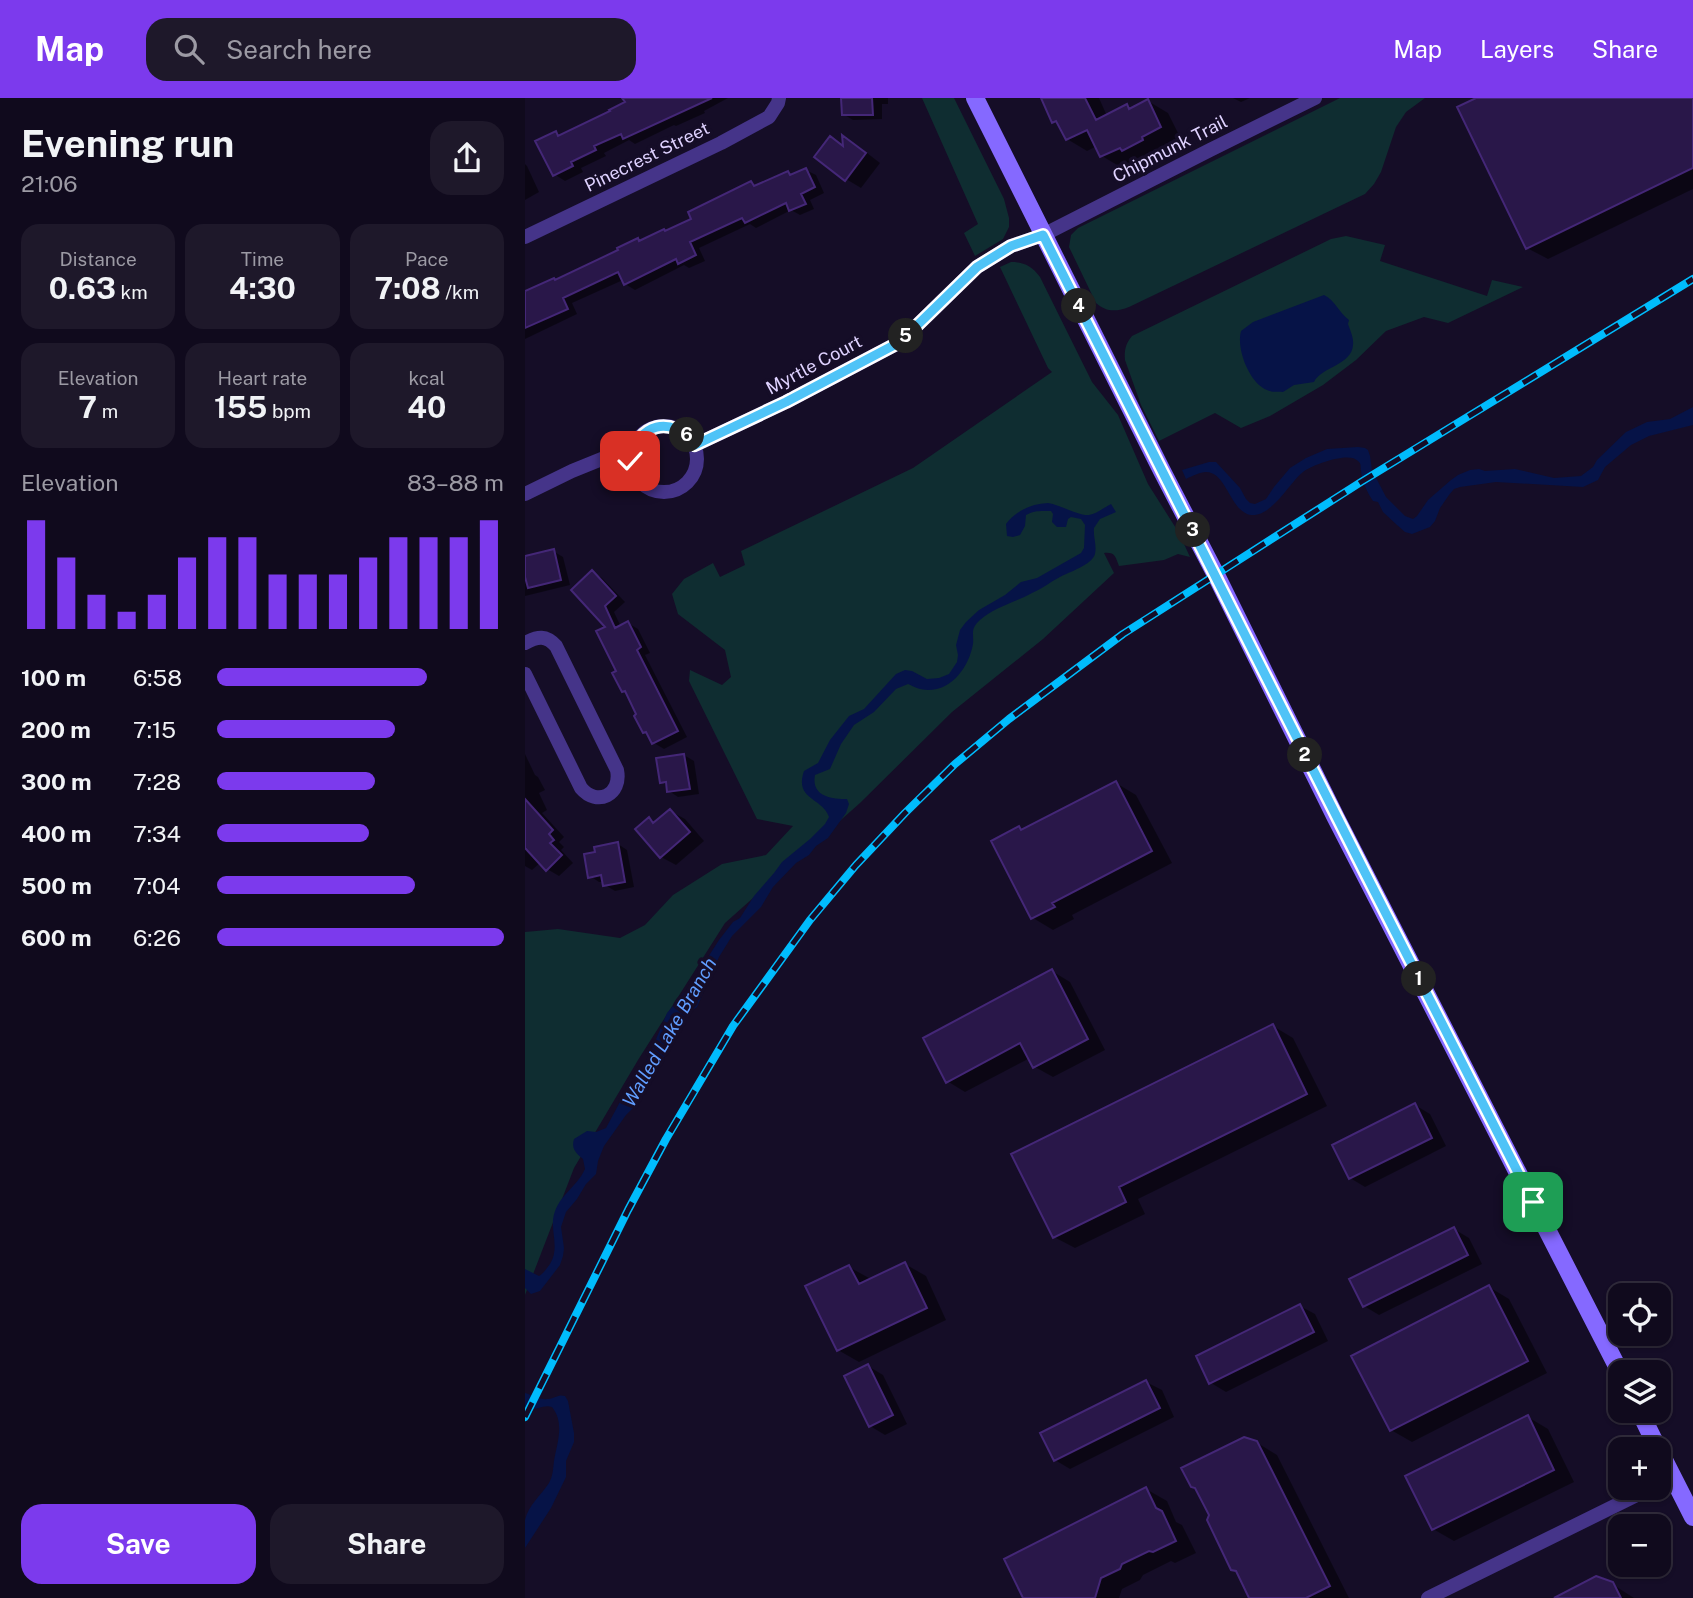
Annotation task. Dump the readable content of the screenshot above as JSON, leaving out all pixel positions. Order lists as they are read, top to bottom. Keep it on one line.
{"streets":{"street":["Chipmunk Trail","Pinecrest Street","Myrtle Court"]},"crossings":[["Chipmunk Trail","Myrtle Court"]],"water":["Walled Lake Branch"],"page":{"header":"Map","search":"Search here","nav":["Map","Layers","Share"],"heading":["Evening run","21:06"],"stats":[["Distance","0.63 km"],["Time","4:30"],["Pace","7:08 /km"],["Elevation","7 m"],["Heart rate","155 bpm"],["kcal","40"]],"pins":["4","5","6","3","2","1"],"chart":["Elevation","83–88 m"],"list":[{"name":"100 m","note":"6:58"},{"name":"200 m","note":"7:15"},{"name":"300 m","note":"7:28"},{"name":"400 m","note":"7:34"},{"name":"500 m","note":"7:04"},{"name":"600 m","note":"6:26"}],"map_buttons":["+","−"],"buttons":["Save","Share"]}}
